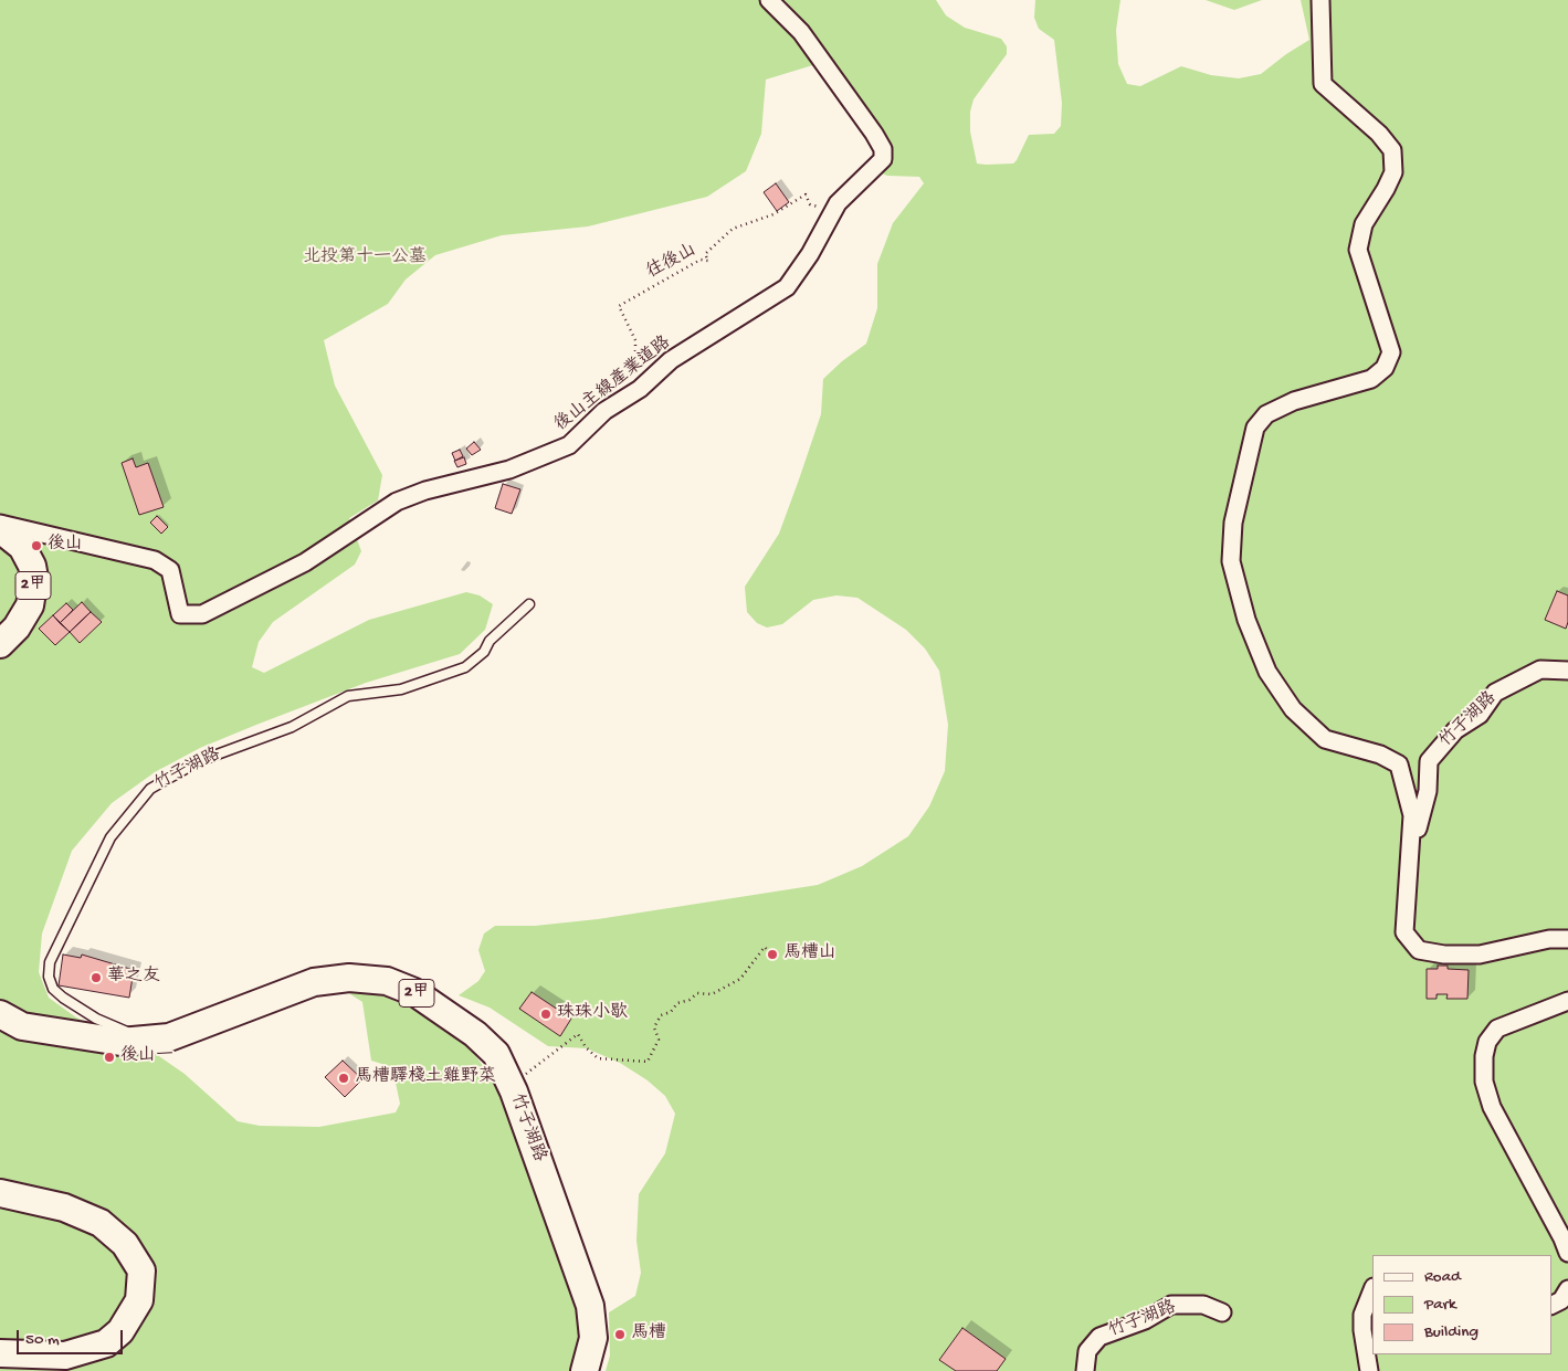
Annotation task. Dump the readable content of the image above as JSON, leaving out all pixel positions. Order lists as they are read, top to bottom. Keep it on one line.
{"streets":{"main road":["2甲","竹子湖路"],"street":["後山主線產業道路"],"path":["往後山"]},"crossings":[["往後山","後山主線產業道路"]],"parks":["北投第十一公墓"],"places":["後山","馬槽山","華之友","珠珠小歇","後山一","馬槽驛棧土雞野菜","馬槽"],"legend":["Road","Park","Building"],"scale_bar":"50 m"}
